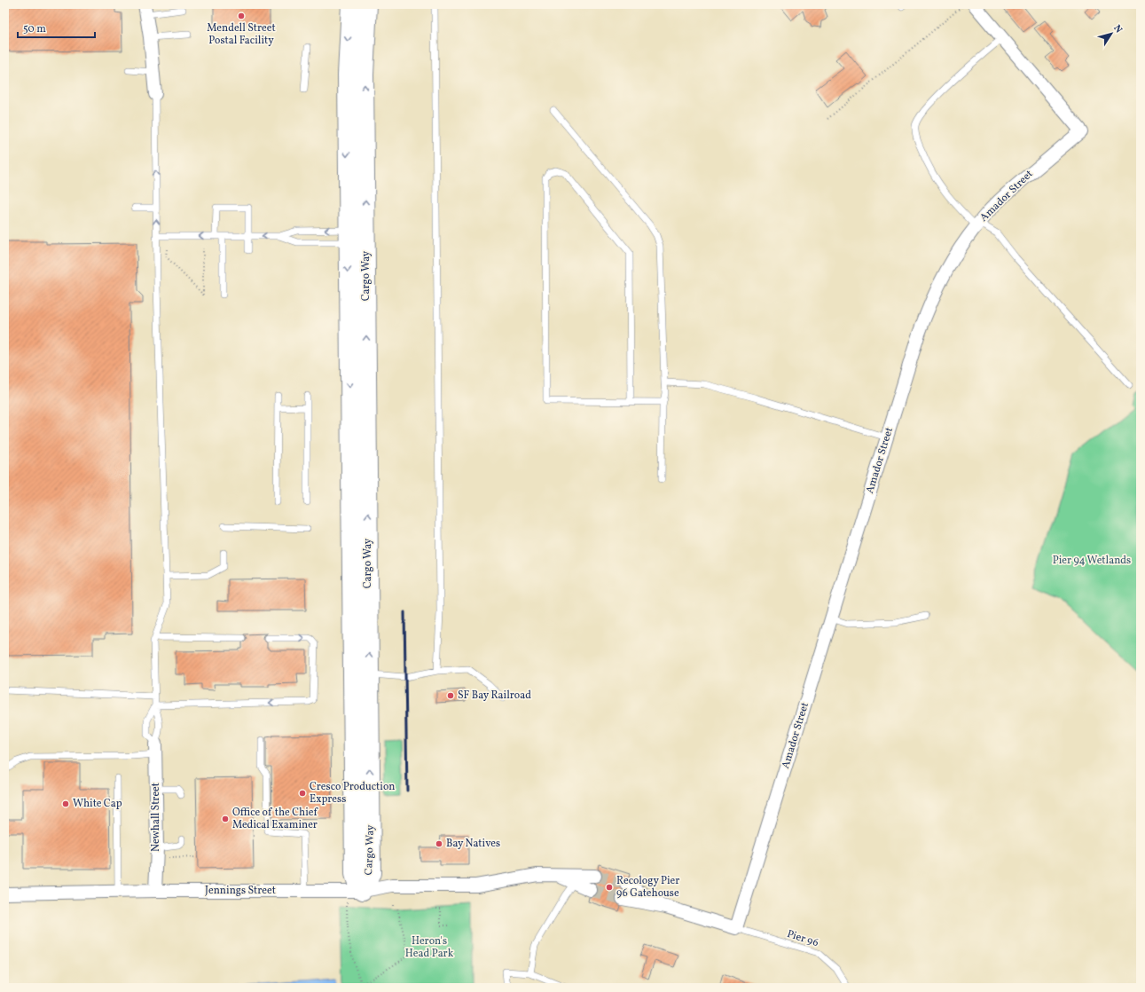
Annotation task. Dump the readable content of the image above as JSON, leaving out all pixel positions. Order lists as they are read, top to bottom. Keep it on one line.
{"streets":{"main road":["Cargo Way"],"street":["Amador Street","Newhall Street","Jennings Street"],"lane":["Pier 96"]},"crossings":[["Amador Street","Pier 96"],["Cargo Way","Jennings Street"],["Newhall Street","Jennings Street"]],"parks":["Pier 94 Wetlands","Heron's Head Park"],"places":["Mendell Street Postal Facility","SF Bay Railroad","Cresco Production Express","White Cap","Office of the Chief Medical Examiner","Bay Natives","Recology Pier 96 Gatehouse"],"scale_bar":"50 m","north":"top right"}
